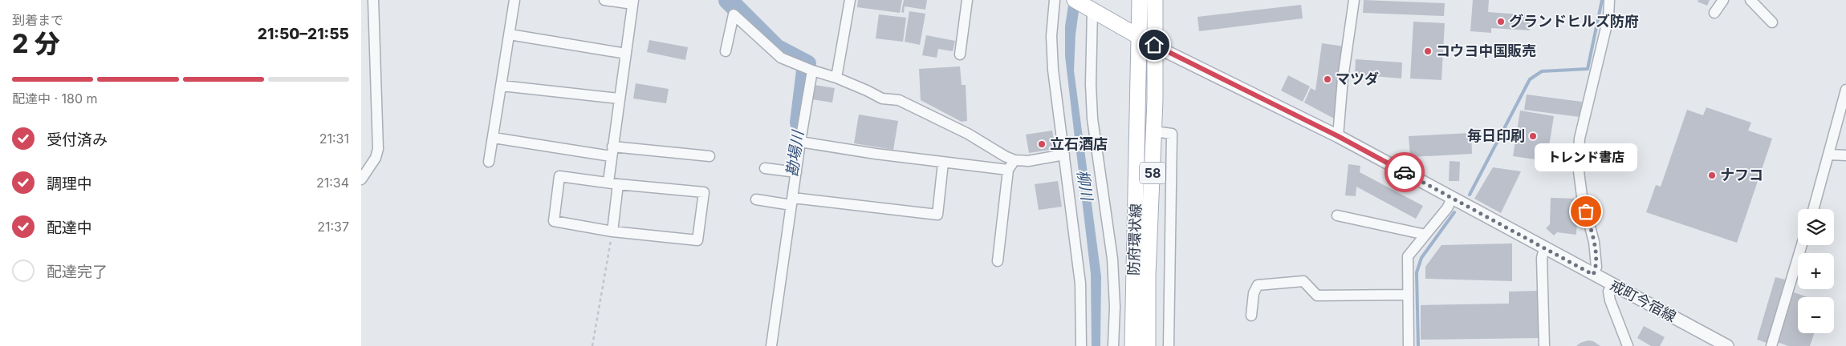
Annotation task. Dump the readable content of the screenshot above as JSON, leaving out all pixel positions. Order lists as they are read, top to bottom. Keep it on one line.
{"streets":{"main road":["58","防府環状線"],"street":["戒町今宿線"]},"crossings":[["防府環状線","戒町今宿線"]],"water":["勘場川","柳川"],"places":["グランドヒルズ防府","コウヨ中国販売","マツダ","毎日印刷","立石酒店","ナフコ","トレンド書店"],"page":{"heading":["2 分","到着まで","21:50–21:55"],"bar":"配達中 · 180 m","list":[["受付済み","21:31"],["調理中","21:34"],["配達中","21:37"],"配達完了"],"bubble":"トレンド書店","map_buttons":["+","−"]}}
